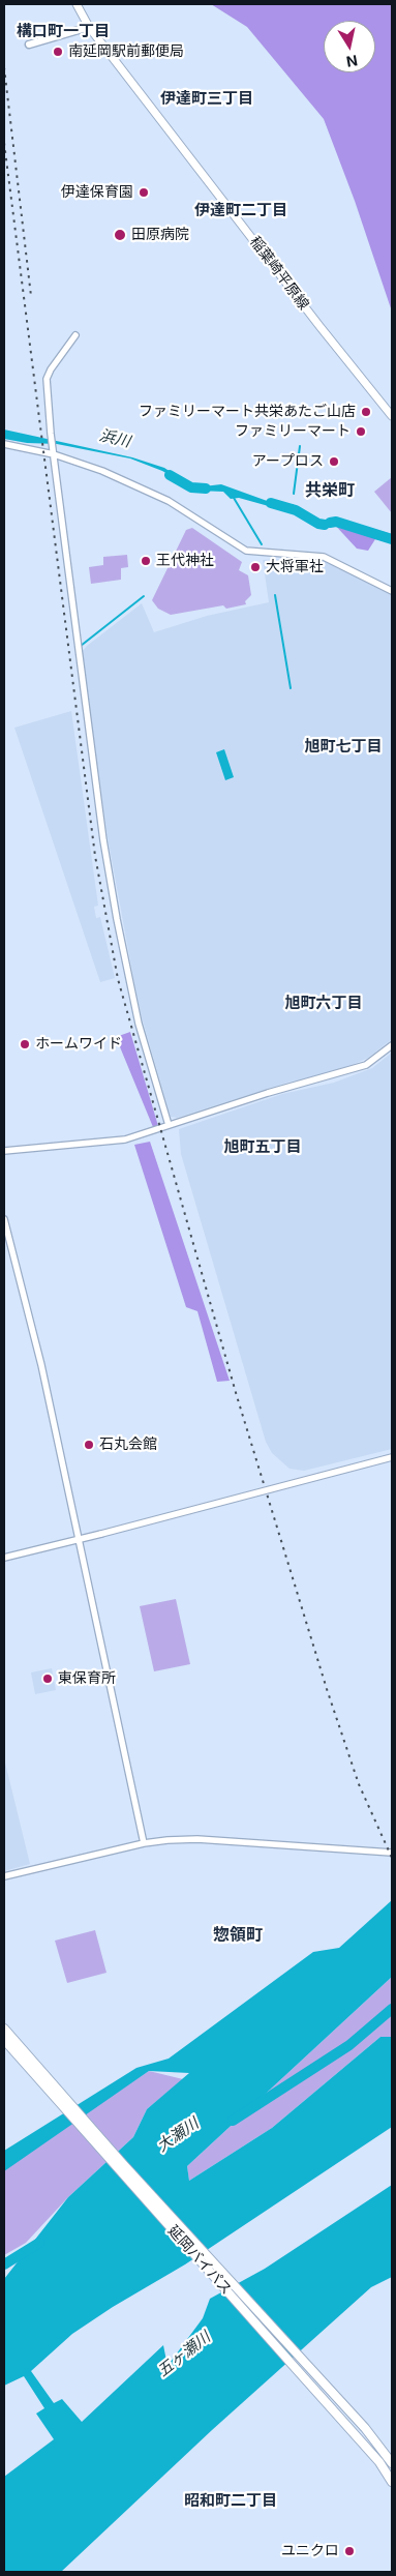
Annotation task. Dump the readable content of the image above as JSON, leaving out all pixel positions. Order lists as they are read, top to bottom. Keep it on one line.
{"streets":{"highway":["延岡バイパス"],"main road":["稲葉崎平原線"]},"districts":["構口町一丁目","伊達町三丁目","伊達町二丁目","共栄町","旭町七丁目","旭町六丁目","旭町五丁目","惣領町","昭和町二丁目"],"water":["浜川","大瀬川","五ヶ瀬川"],"places":["南延岡駅前郵便局","伊達保育園","田原病院","ファミリーマート共栄あたご山店","ファミリーマート","アープロス","王代神社","大将軍社","ホームワイド","石丸会館","東保育所","ユニクロ"],"north":"bottom"}
